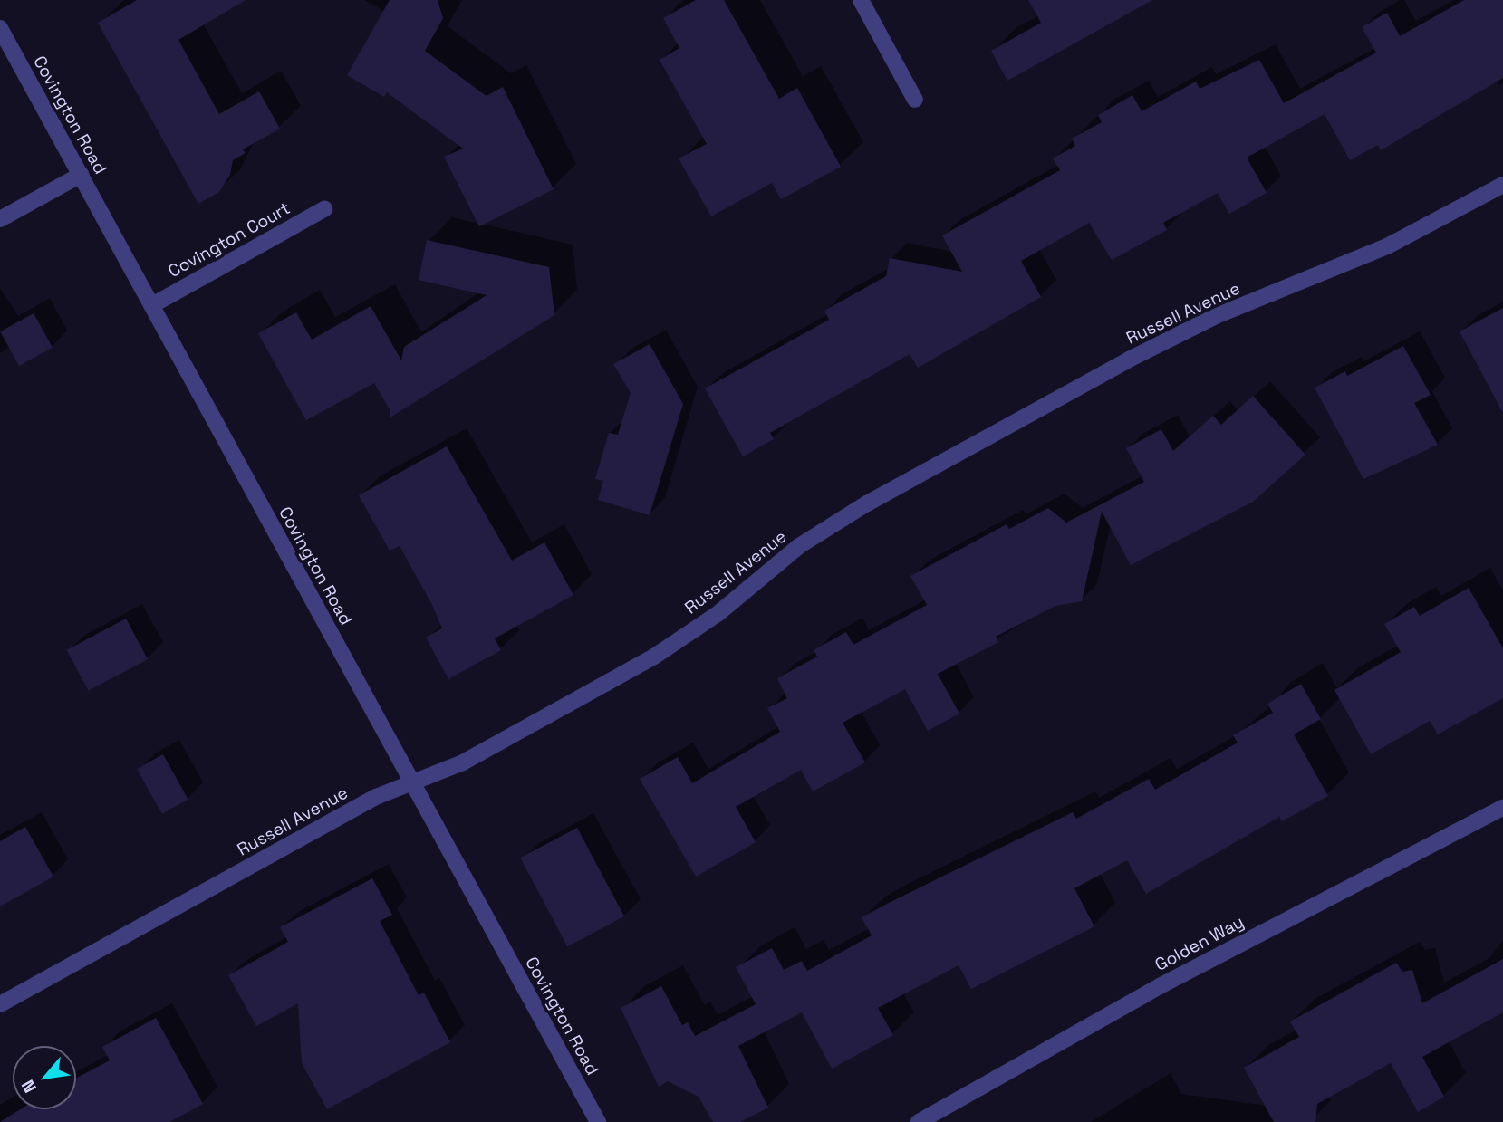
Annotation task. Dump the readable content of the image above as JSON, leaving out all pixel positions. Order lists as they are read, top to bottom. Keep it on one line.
{"streets":{"street":["Covington Road","Covington Court","Russell Avenue","Golden Way"]},"crossings":[["Covington Road","Covington Court"],["Covington Road","Russell Avenue"]],"north":"bottom left"}
